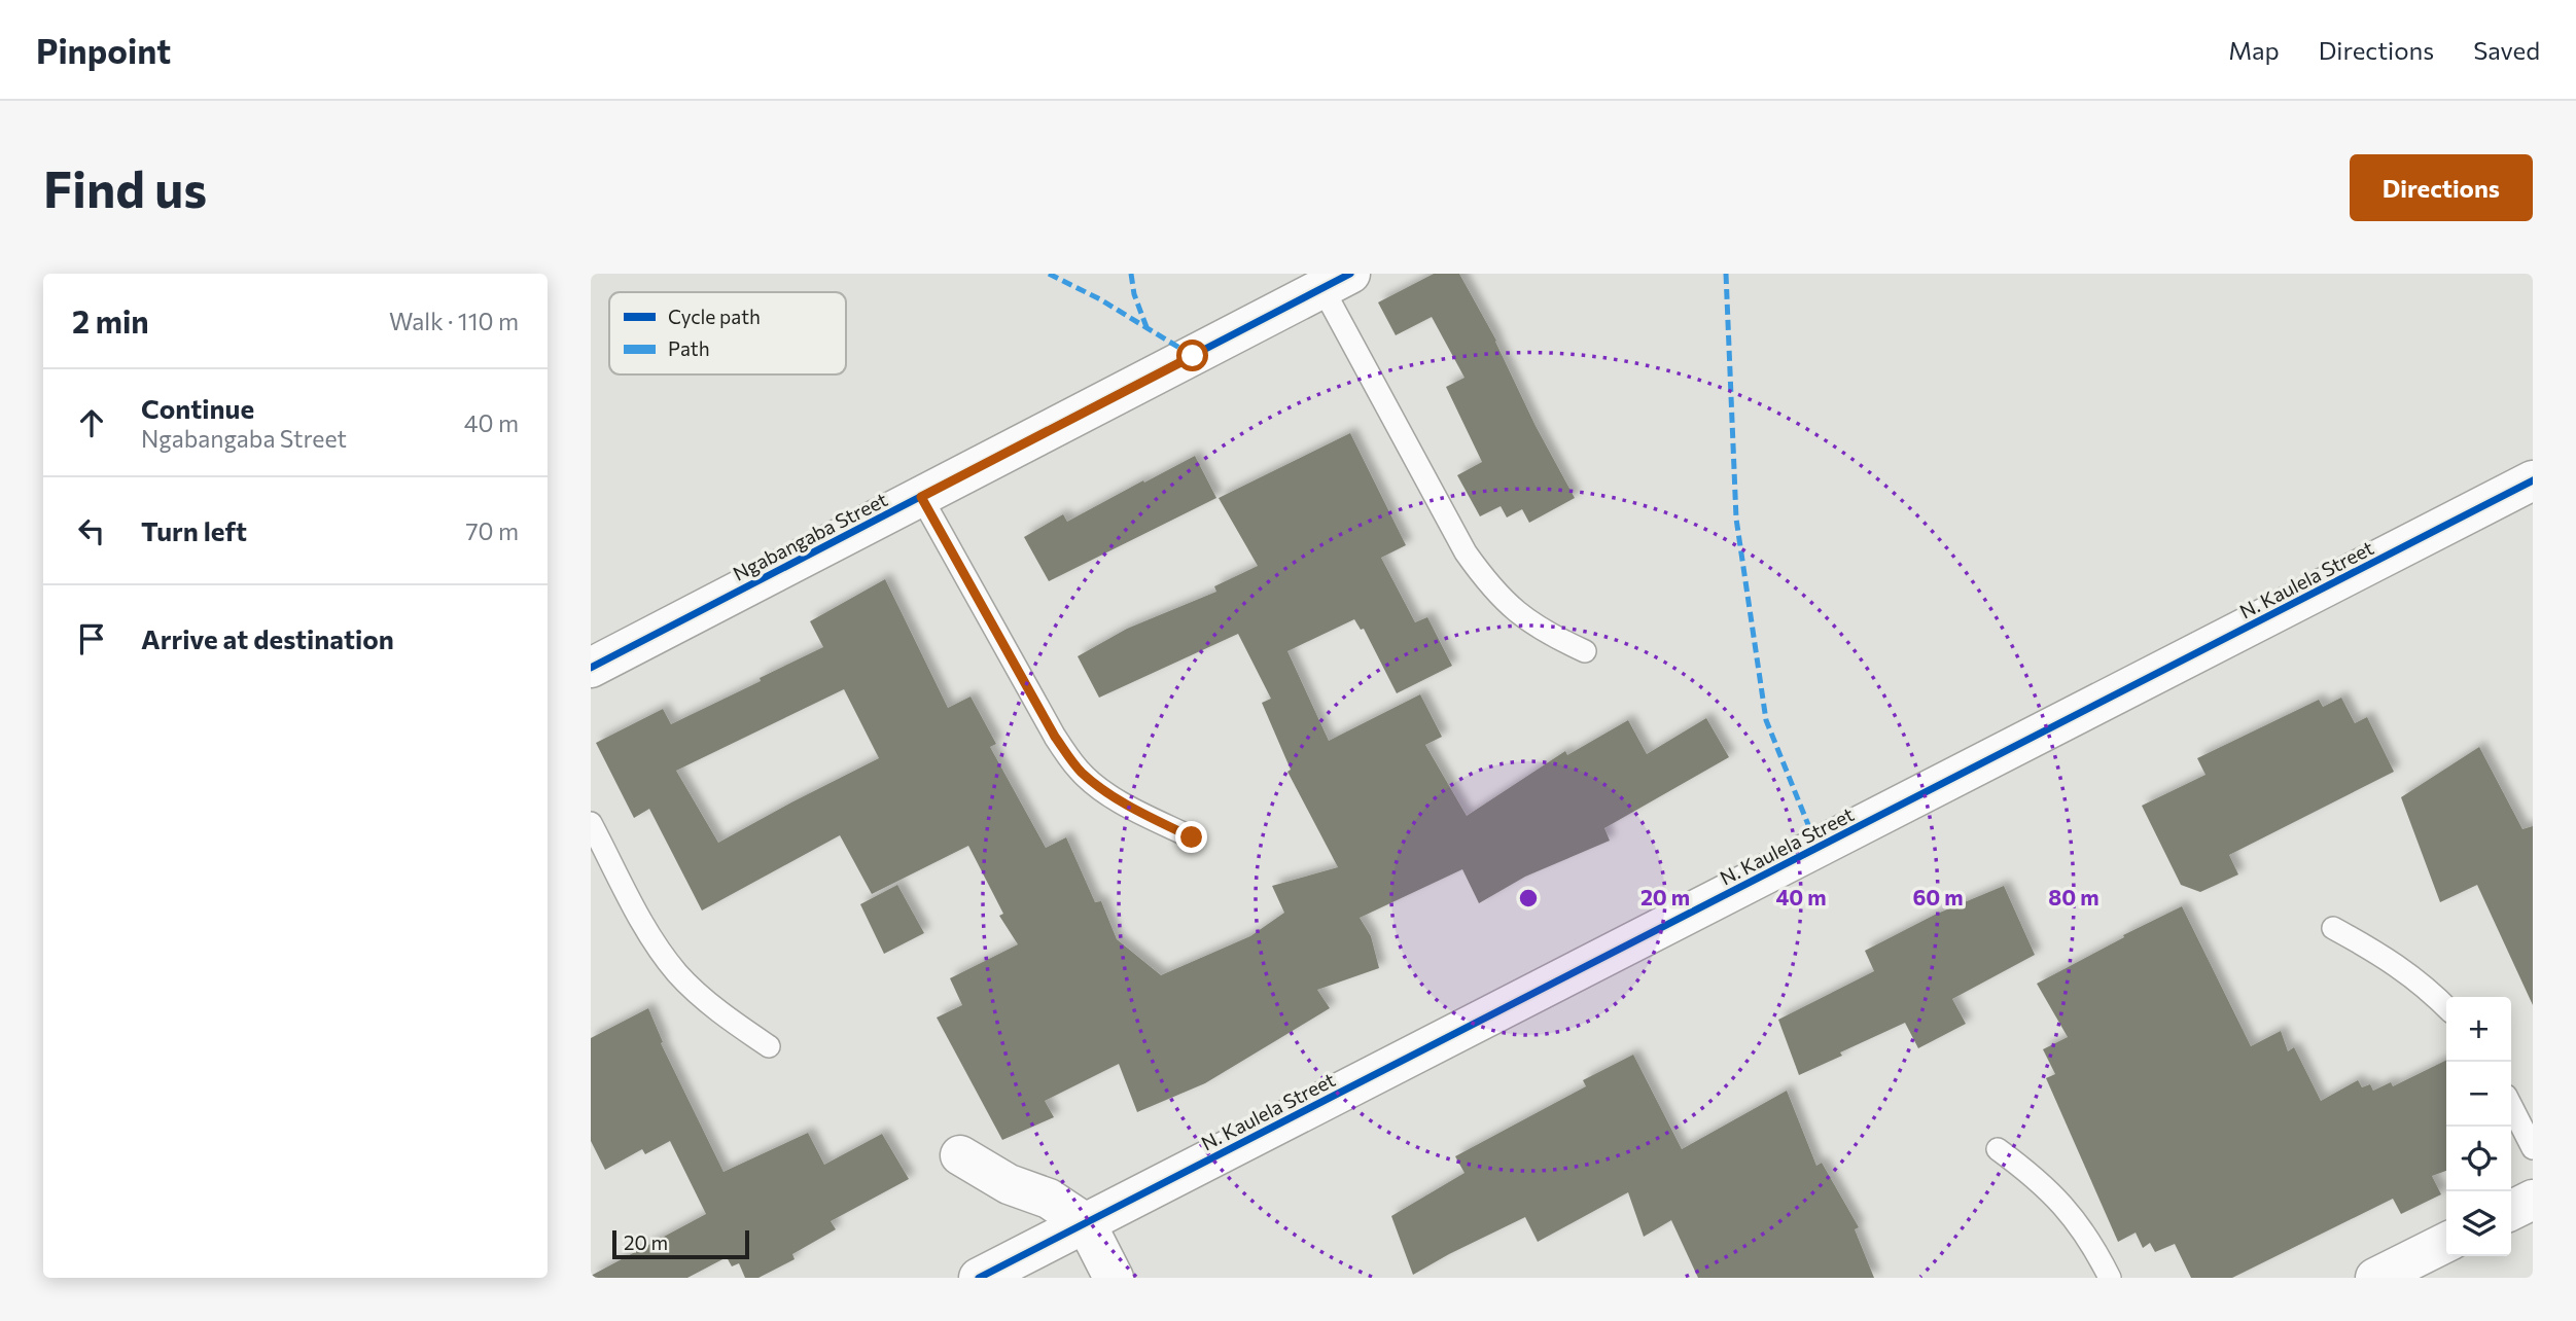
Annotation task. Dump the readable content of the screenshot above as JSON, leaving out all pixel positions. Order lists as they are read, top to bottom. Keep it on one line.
{"streets":{"street":["Ngabangaba Street","N. Kaulela Street"]},"legend":["Cycle path","Path"],"scale_bar":"20 m","page":{"header":"Pinpoint","nav":["Map","Directions","Saved"],"buttons":"Directions","title":"Find us","heading":["2 min","Walk · 110 m"],"list":[["Continue","Ngabangaba Street","40 m"],["Turn left","70 m"],"Arrive at destination"],"map_buttons":["+","−"],"scale":"20 m"},"rings":["20 m","40 m","60 m","80 m"]}
